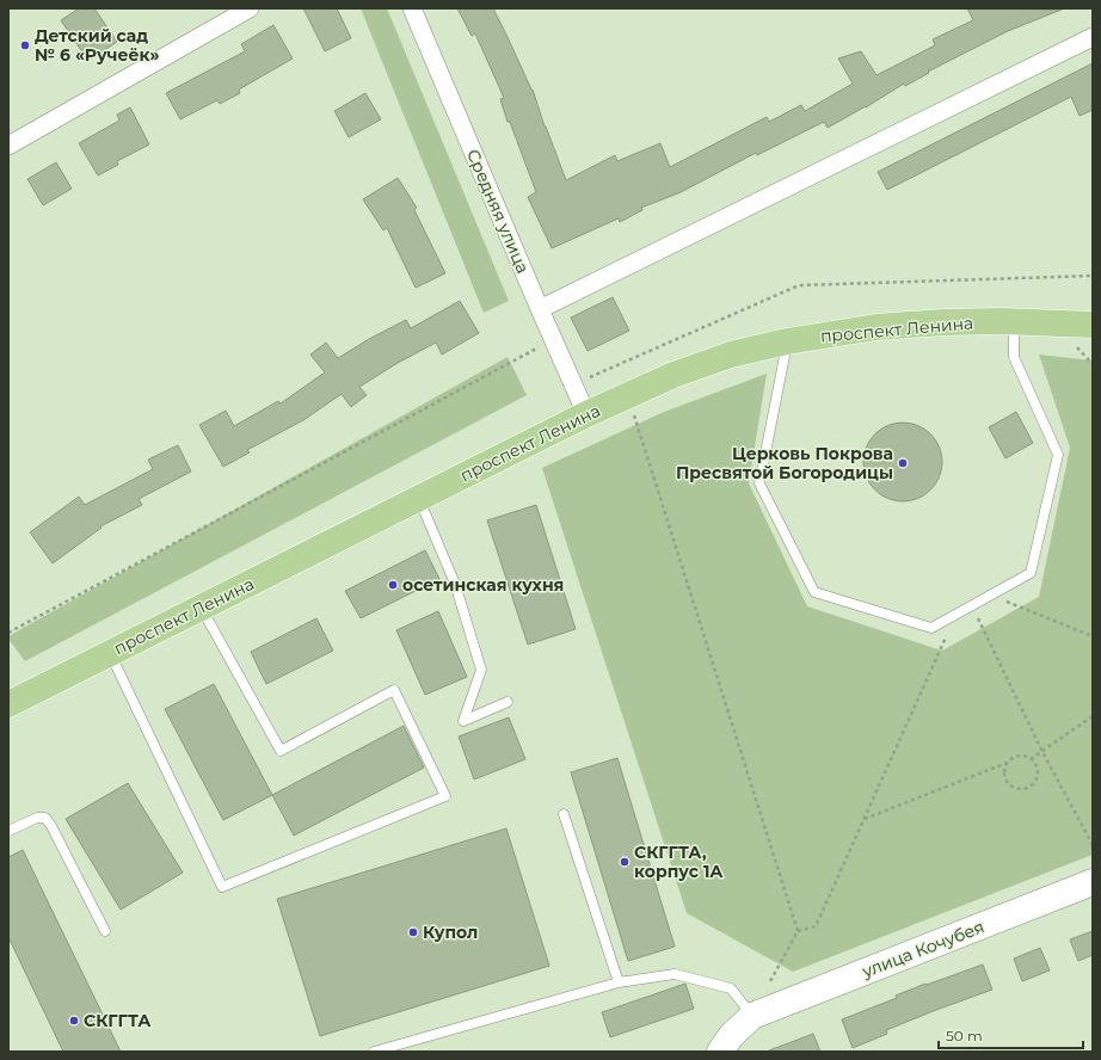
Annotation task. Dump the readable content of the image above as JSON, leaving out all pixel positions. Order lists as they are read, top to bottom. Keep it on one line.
{"streets":{"main road":["проспект Ленина"],"street":["Средняя улица","улица Кочубея"]},"crossings":[["Средняя улица","проспект Ленина"]],"places":["Детский сад № 6 «Ручеёк»","Церковь Покрова Пресвятой Богородицы","осетинская кухня","СКГГТА, корпус 1А","Купол","СКГГТА"],"scale_bar":"50 m"}
